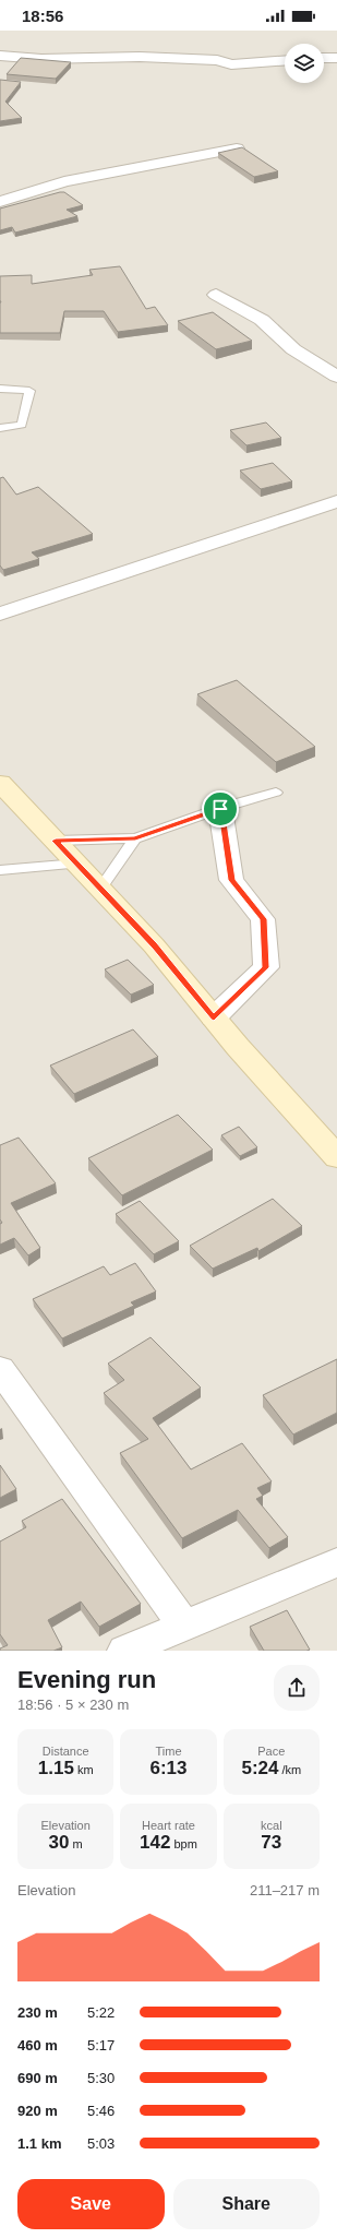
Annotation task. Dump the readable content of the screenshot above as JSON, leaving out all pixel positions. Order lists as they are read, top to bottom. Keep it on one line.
{"page":{"status":"18:56","heading":["Evening run","18:56 · 5 × 230 m"],"stats":[["Distance","1.15 km"],["Time","6:13"],["Pace","5:24 /km"],["Elevation","30 m"],["Heart rate","142 bpm"],["kcal","73"]],"chart":["Elevation","211–217 m"],"list":[{"name":"230 m","note":"5:22"},{"name":"460 m","note":"5:17"},{"name":"690 m","note":"5:30"},{"name":"920 m","note":"5:46"},{"name":"1.1 km","note":"5:03"}],"buttons":["Save","Share"]}}
